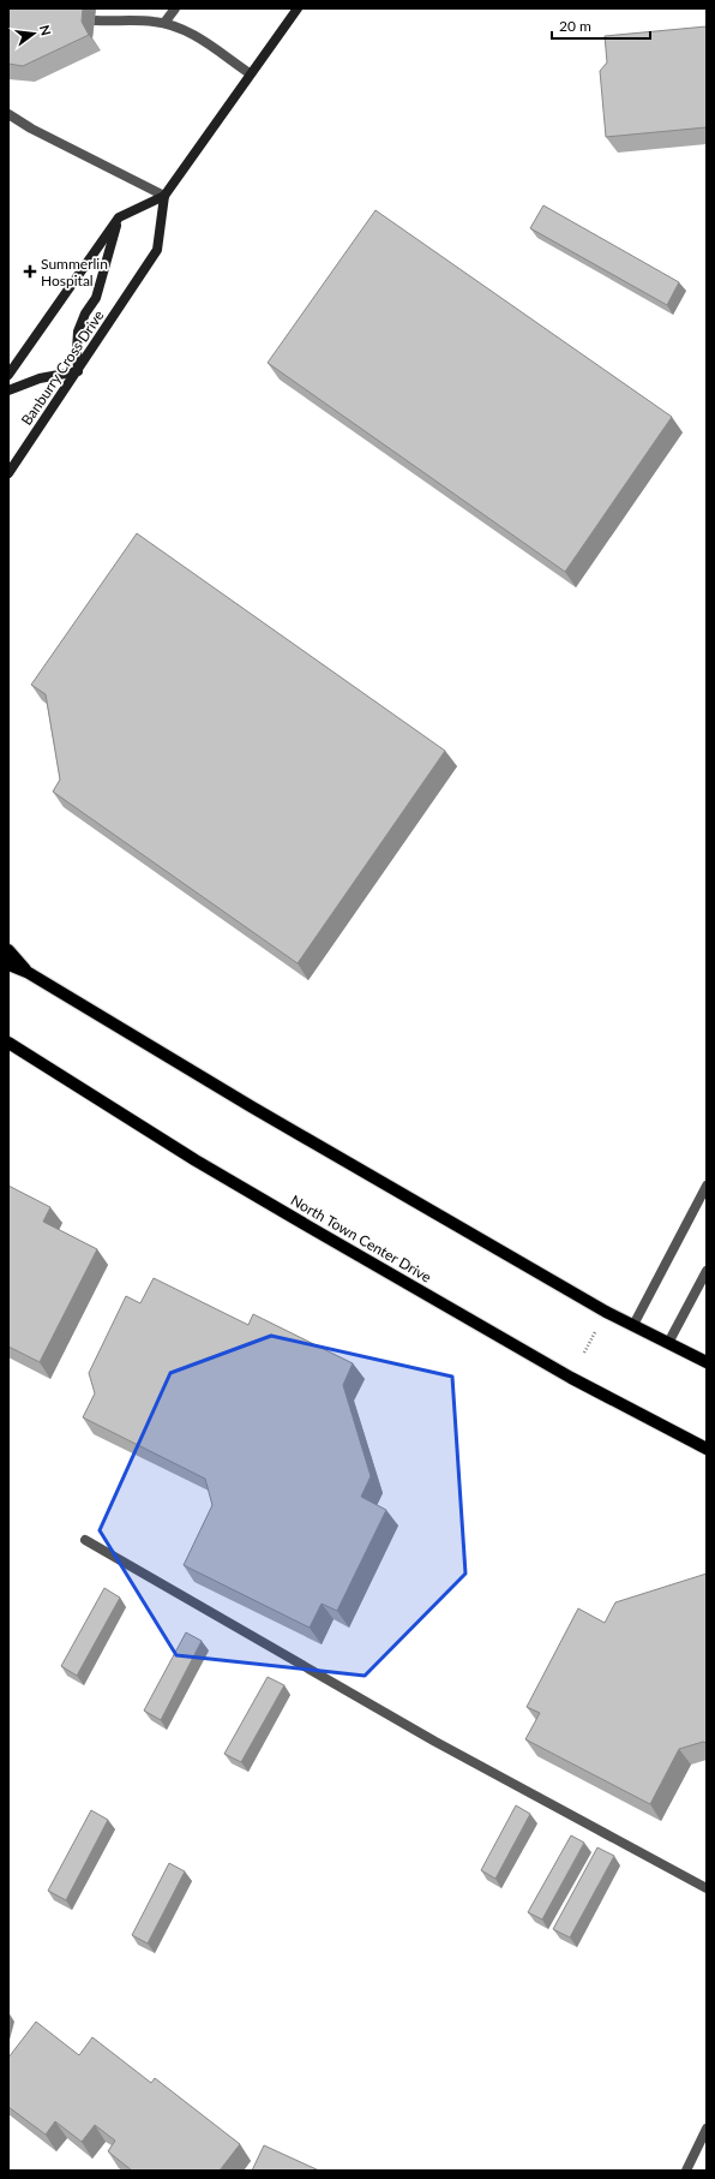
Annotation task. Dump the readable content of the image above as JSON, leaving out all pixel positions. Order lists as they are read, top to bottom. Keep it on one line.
{"streets":{"main road":["North Town Center Drive"],"street":["Banburry Cross Drive"]},"places":{"health":["Summerlin Hospital"]},"scale_bar":"20 m","north":"right"}
